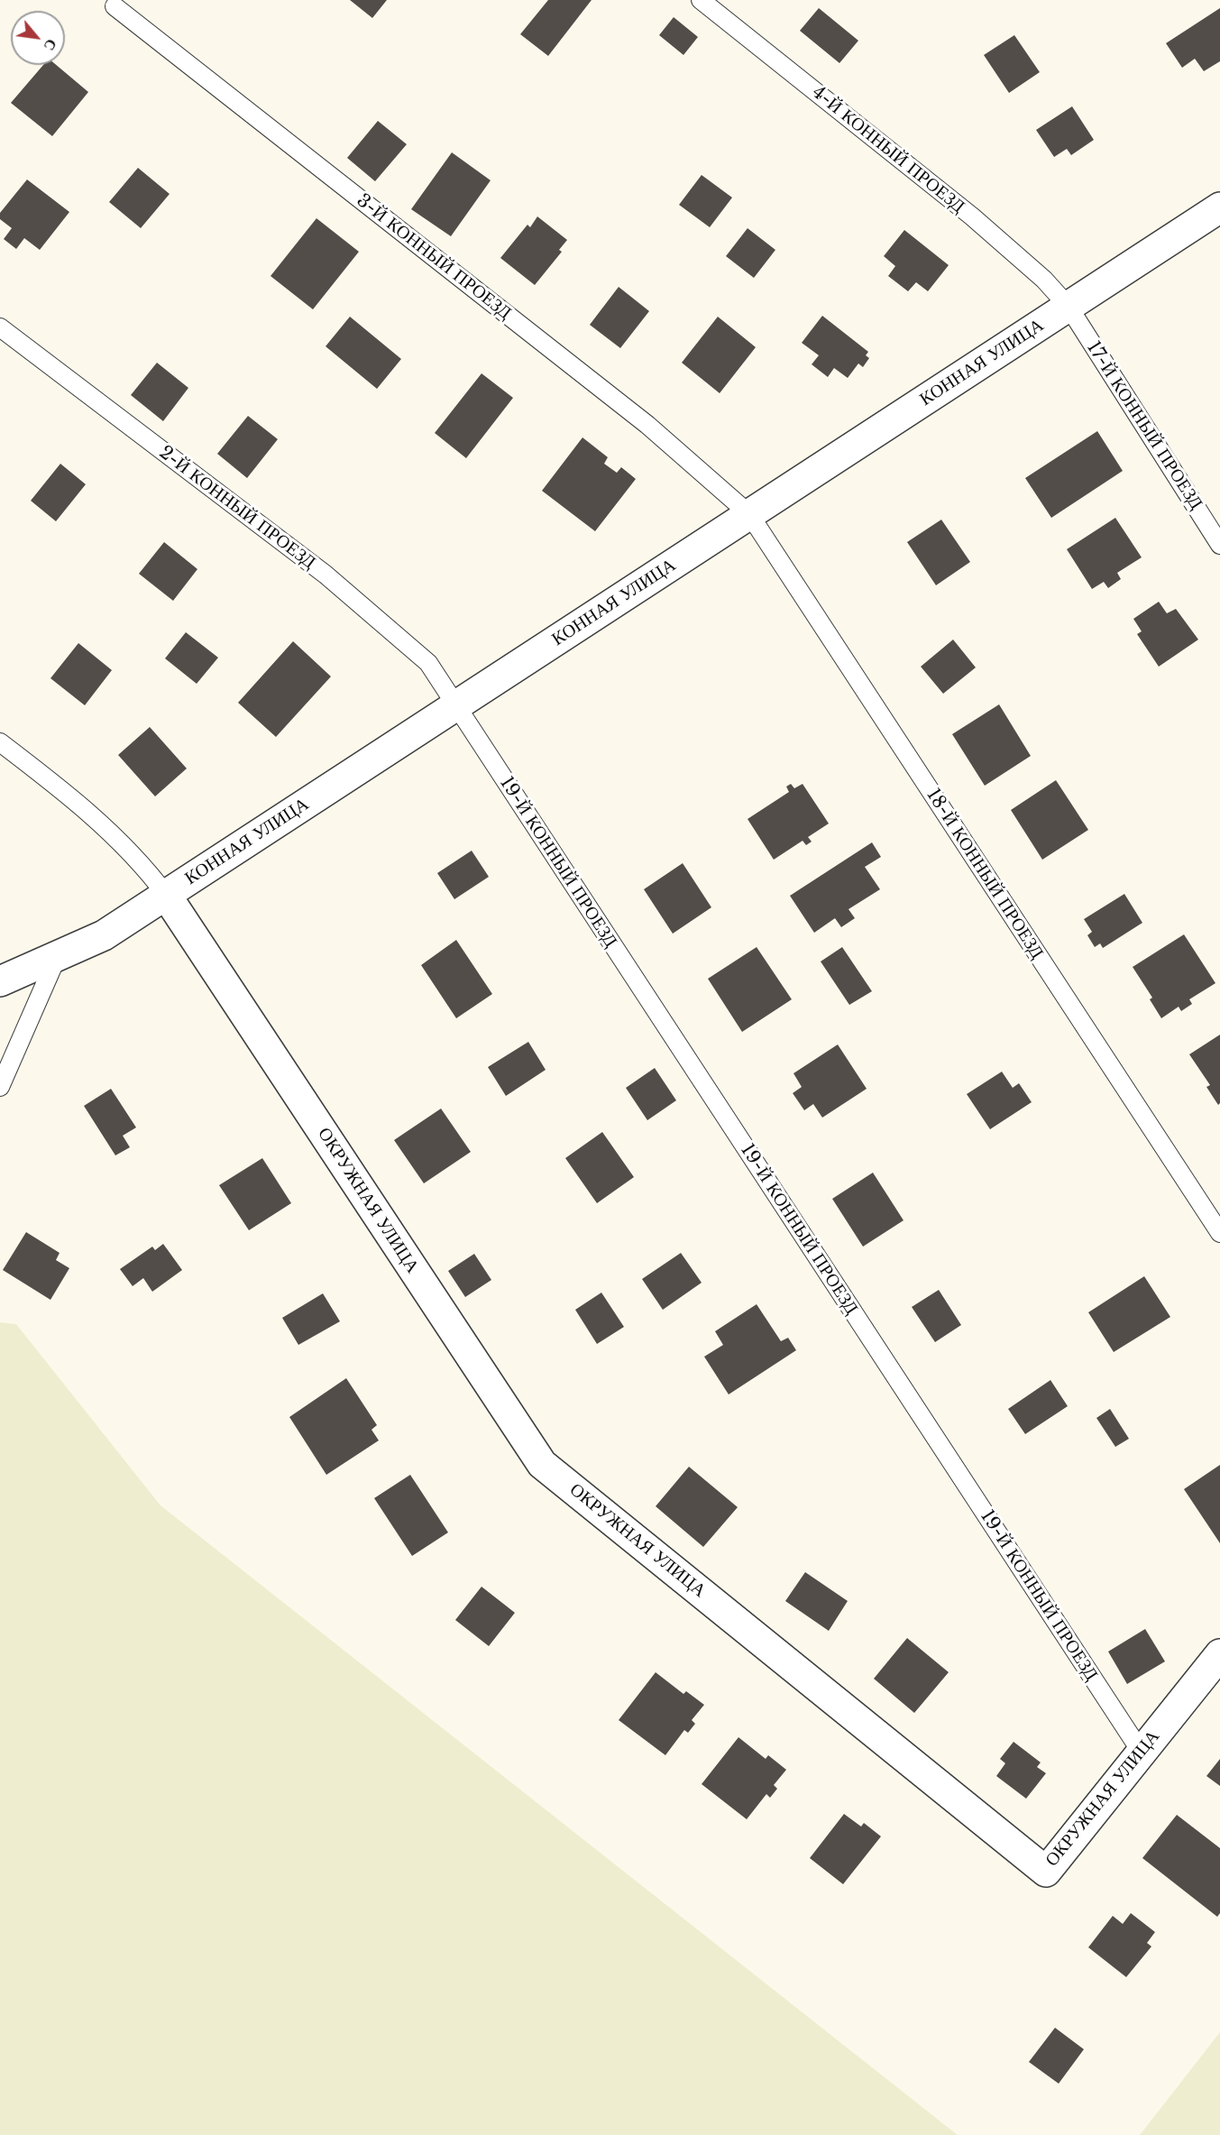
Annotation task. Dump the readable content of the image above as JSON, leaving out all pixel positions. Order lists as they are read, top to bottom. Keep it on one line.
{"streets":{"street":["КОННАЯ УЛИЦА","ОКРУЖНАЯ УЛИЦА"],"lane":["4-Й КОННЫЙ ПРОЕЗД","3-Й КОННЫЙ ПРОЕЗД","17-Й КОННЫЙ ПРОЕЗД","2-Й КОННЫЙ ПРОЕЗД","19-Й КОННЫЙ ПРОЕЗД","18-Й КОННЫЙ ПРОЕЗД"]},"crossings":[["4-Й КОННЫЙ ПРОЕЗД","КОННАЯ УЛИЦА"],["4-Й КОННЫЙ ПРОЕЗД","17-Й КОННЫЙ ПРОЕЗД"],["3-Й КОННЫЙ ПРОЕЗД","КОННАЯ УЛИЦА"],["3-Й КОННЫЙ ПРОЕЗД","18-Й КОННЫЙ ПРОЕЗД"],["КОННАЯ УЛИЦА","17-Й КОННЫЙ ПРОЕЗД"],["КОННАЯ УЛИЦА","2-Й КОННЫЙ ПРОЕЗД"],["КОННАЯ УЛИЦА","19-Й КОННЫЙ ПРОЕЗД"],["КОННАЯ УЛИЦА","18-Й КОННЫЙ ПРОЕЗД"],["КОННАЯ УЛИЦА","ОКРУЖНАЯ УЛИЦА"],["2-Й КОННЫЙ ПРОЕЗД","19-Й КОННЫЙ ПРОЕЗД"],["19-Й КОННЫЙ ПРОЕЗД","ОКРУЖНАЯ УЛИЦА"]],"north":"bottom right"}
